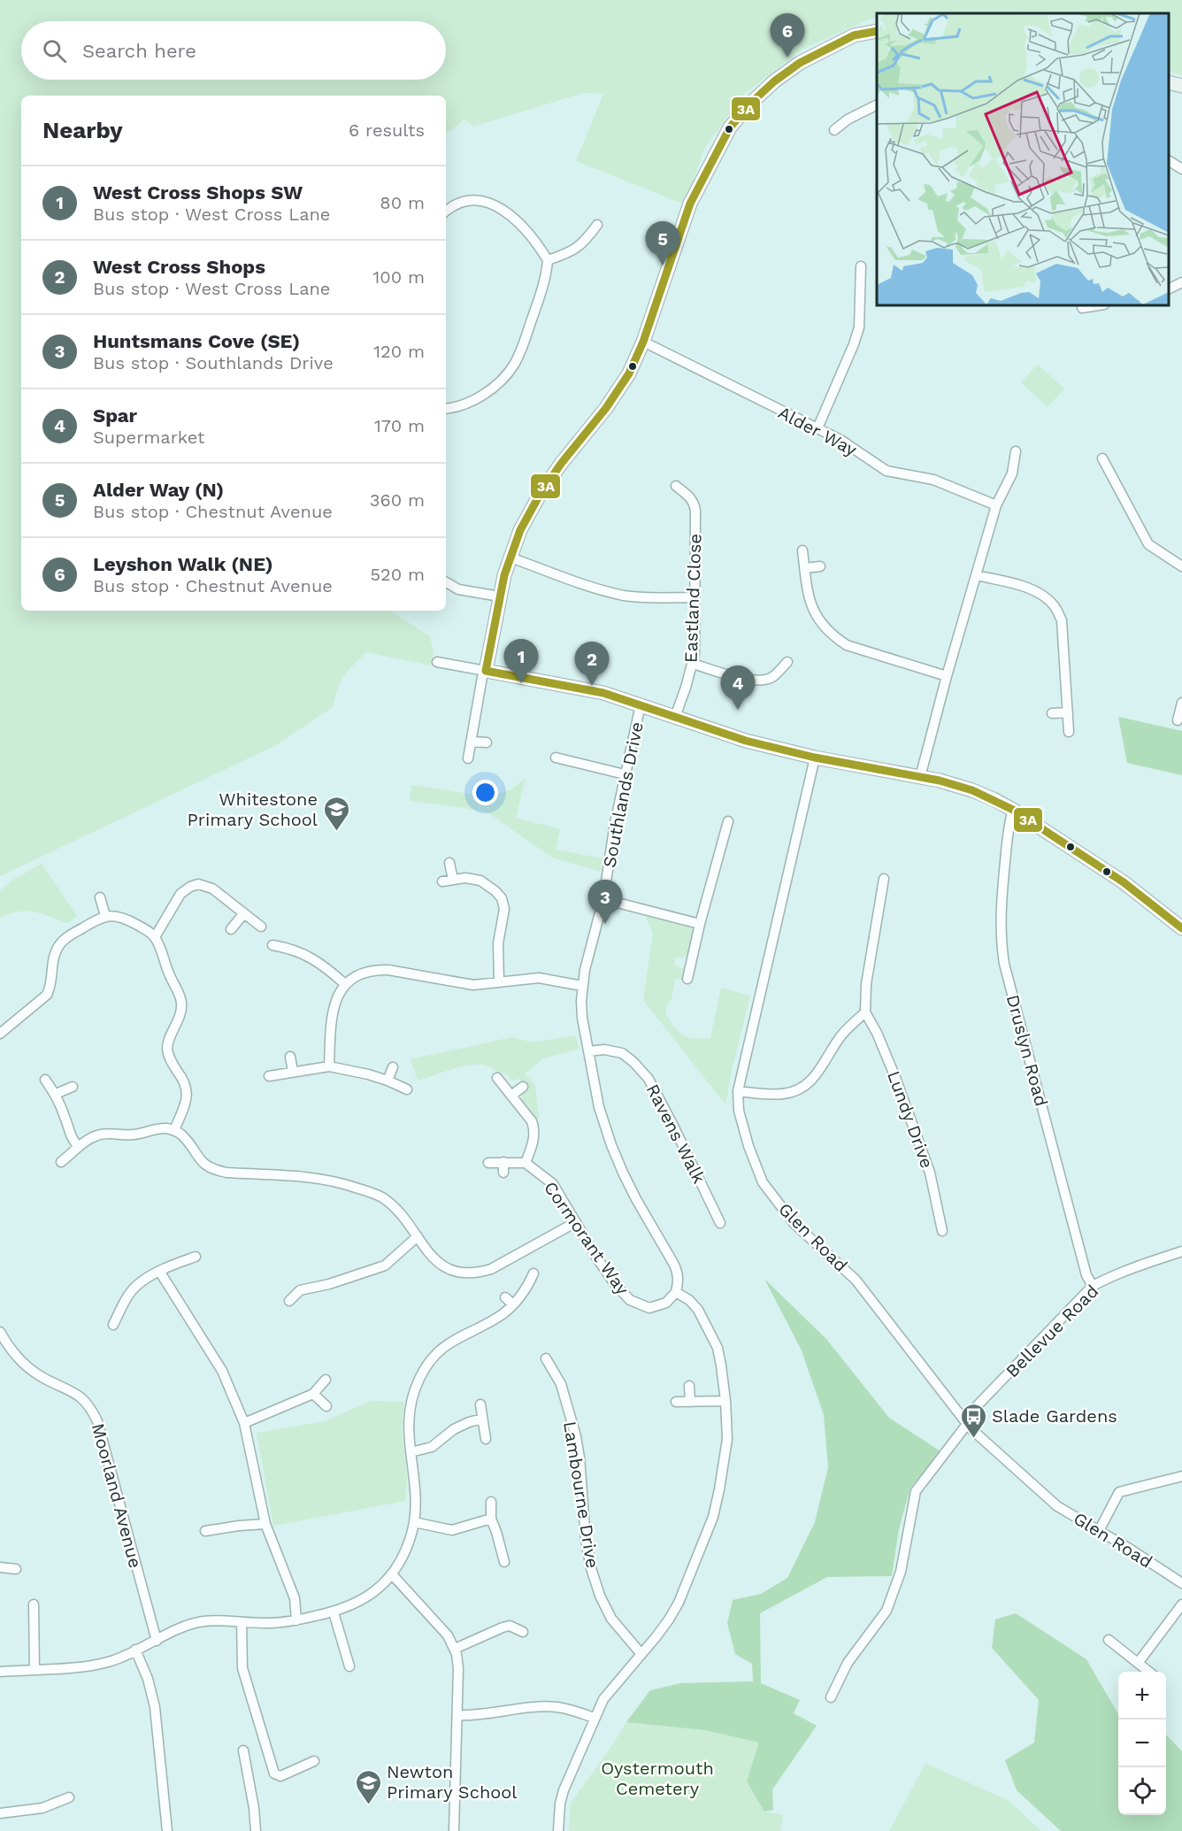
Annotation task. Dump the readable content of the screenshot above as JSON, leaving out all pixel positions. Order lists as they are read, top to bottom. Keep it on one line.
{"streets":{"street":["Alder Way","Eastland Close","Southlands Drive","Druslyn Road","Lundy Drive","Ravens Walk","Glen Road","Cormorant Way","Bellevue Road","Lambourne Drive","Moorland Avenue"]},"crossings":[["Southlands Drive","Ravens Walk"],["Southlands Drive","Cormorant Way"],["Druslyn Road","Bellevue Road"],["Glen Road","Bellevue Road"]],"parks":["Oystermouth Cemetery"],"places":{"school or university":["Whitestone Primary School","Newton Primary School"],"bus stop":["Slade Gardens"]},"lines":["transit line 3A"],"page":{"pins":["6","5","1","2","4","3"],"search":"Search here","heading":["Nearby","6 results"],"list":[{"mark":"1","name":"West Cross Shops SW","note":"Bus stop · West Cross Lane","value":"80 m"},{"mark":"2","name":"West Cross Shops","note":"Bus stop · West Cross Lane","value":"100 m"},{"mark":"3","name":"Huntsmans Cove (SE)","note":"Bus stop · Southlands Drive","value":"120 m"},{"mark":"4","name":"Spar","note":"Supermarket","value":"170 m"},{"mark":"5","name":"Alder Way (N)","note":"Bus stop · Chestnut Avenue","value":"360 m"},{"mark":"6","name":"Leyshon Walk (NE)","note":"Bus stop · Chestnut Avenue","value":"520 m"}],"map_buttons":["+","−"]}}
